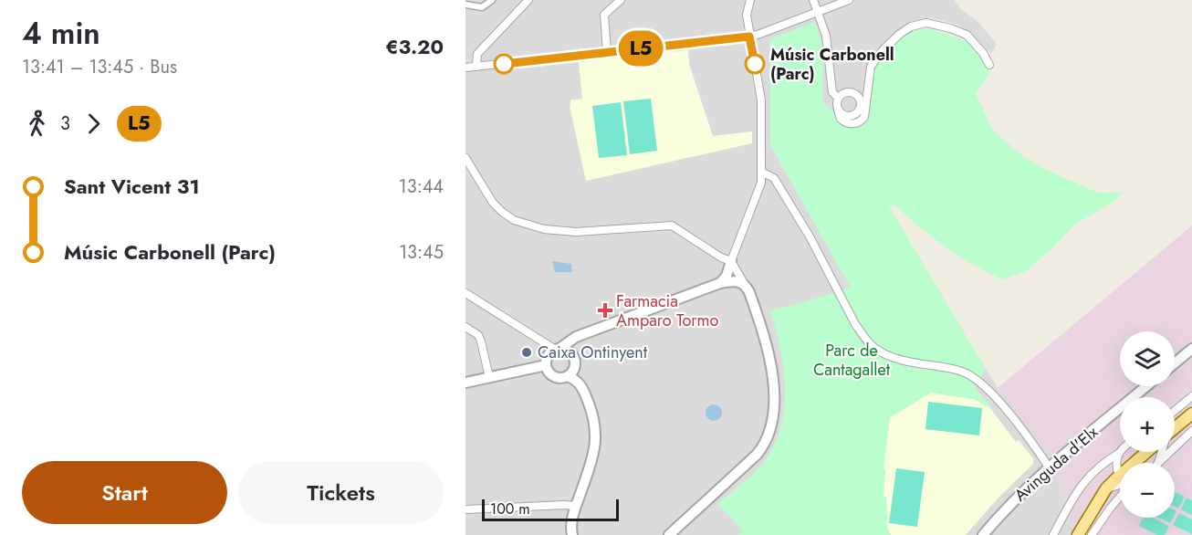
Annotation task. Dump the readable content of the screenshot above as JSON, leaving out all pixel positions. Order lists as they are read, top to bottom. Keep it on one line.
{"streets":{"street":["Avinguda d'Elx"]},"parks":["Parc de Cantagallet"],"places":{"other":["Músic Carbonell (Parc)","Caixa Ontinyent"],"health":["Farmacia Amparo Tormo"]},"lines":["bus line L5"],"scale_bar":"100 m","page":{"heading":["4 min","13:41 – 13:45 · Bus","€3.20"],"on_map":"L5","legs":["3","L5"],"list":[{"name":"Sant Vicent 31","value":"13:44"},{"name":"Músic Carbonell (Parc)","value":"13:45"}],"map_buttons":["+","−"],"buttons":["Start","Tickets"],"scale":"100 m"}}
